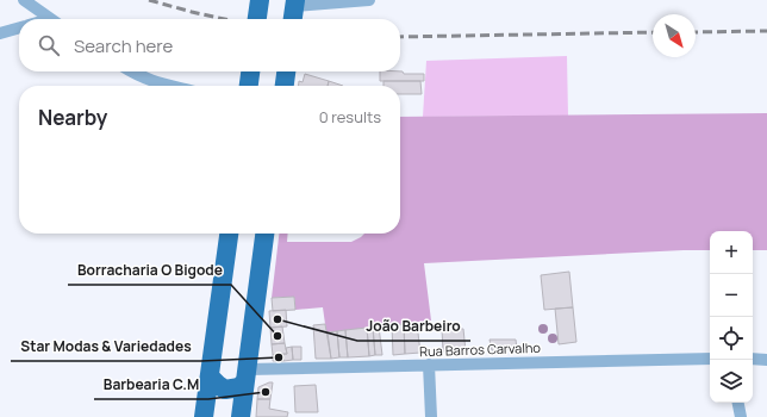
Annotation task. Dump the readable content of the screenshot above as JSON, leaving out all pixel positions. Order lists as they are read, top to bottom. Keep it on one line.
{"streets":{"street":["Rua Barros Carvalho"]},"places":["João Barbeiro","Borracharia O Bigode","Star Modas & Variedades","Barbearia C.M"],"north":"bottom right","page":{"search":"Search here","heading":["Nearby","0 results"],"map_buttons":["+","−"]}}
